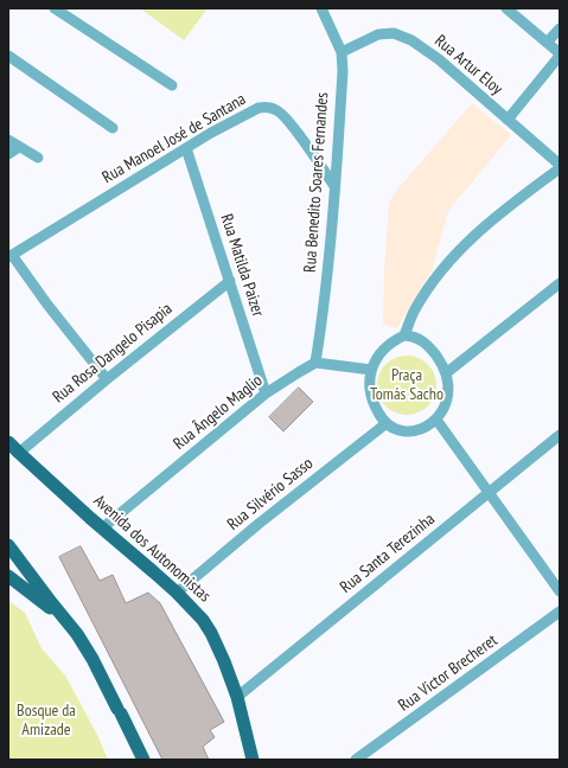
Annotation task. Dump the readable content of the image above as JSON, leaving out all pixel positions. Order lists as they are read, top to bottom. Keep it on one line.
{"streets":{"main road":["Avenida dos Autonomistas"],"street":["Rua Artur Eloy","Rua Manoel José de Santana","Rua Benedito Soares Fernandes","Rua Matilda Paizer","Rua Rosa Dangelo Pisapia","Rua Ângelo Maglio","Rua Silvério Sasso","Rua Santa Terezinha","Rua Victor Brecheret"]},"crossings":[["Rua Artur Eloy","Rua Benedito Soares Fernandes"],["Rua Manoel José de Santana","Rua Benedito Soares Fernandes"],["Rua Manoel José de Santana","Rua Matilda Paizer"],["Rua Benedito Soares Fernandes","Rua Ângelo Maglio"],["Rua Matilda Paizer","Rua Rosa Dangelo Pisapia"],["Rua Matilda Paizer","Rua Ângelo Maglio"],["Rua Rosa Dangelo Pisapia","Avenida dos Autonomistas"],["Rua Ângelo Maglio","Avenida dos Autonomistas"],["Rua Silvério Sasso","Avenida dos Autonomistas"],["Avenida dos Autonomistas","Rua Santa Terezinha"]],"parks":["Praça Tomás Sacho","Bosque da Amizade"]}
